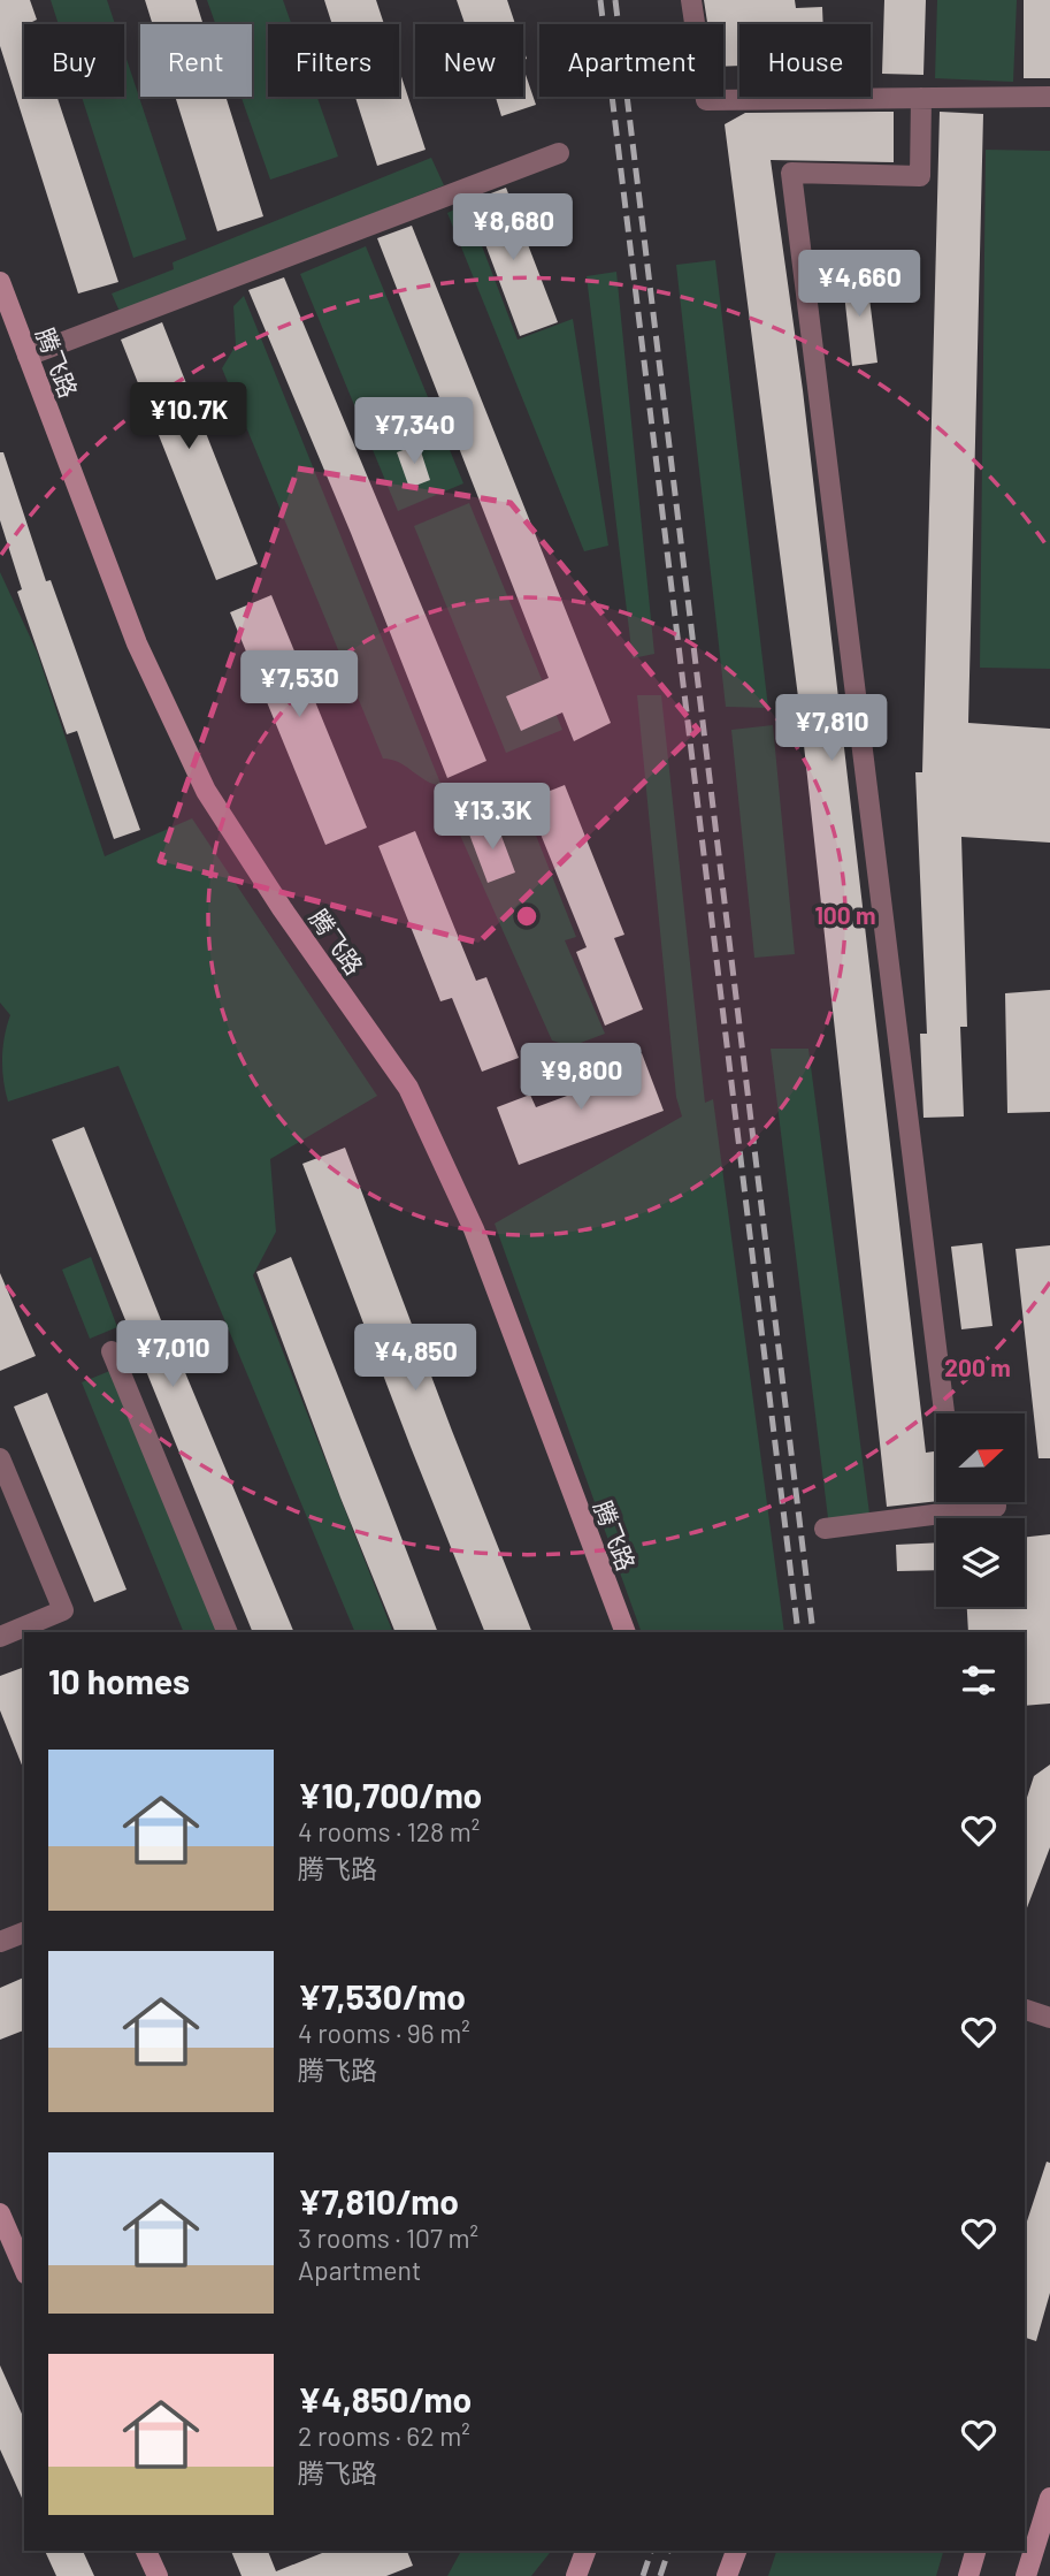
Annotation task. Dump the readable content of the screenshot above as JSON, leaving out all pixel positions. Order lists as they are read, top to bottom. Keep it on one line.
{"streets":{"street":["腾飞路"]},"north":"right","page":{"chip":["Buy","Rent","Filters","New","Apartment","House"],"price":["¥8,680","¥4,660","¥10.7K","¥7,340","¥7,530","¥7,810","¥13.3K","¥9,800","¥7,010","¥4,850"],"heading":"10 homes","list":[{"name":"¥10,700/mo","note":"4 rooms · 128 m² · 腾飞路"},{"name":"¥7,530/mo","note":"4 rooms · 96 m² · 腾飞路"},{"name":"¥7,810/mo","note":"3 rooms · 107 m² · Apartment"},{"name":"¥4,850/mo","note":"2 rooms · 62 m² · 腾飞路"}]},"rings":["100 m","200 m"]}
